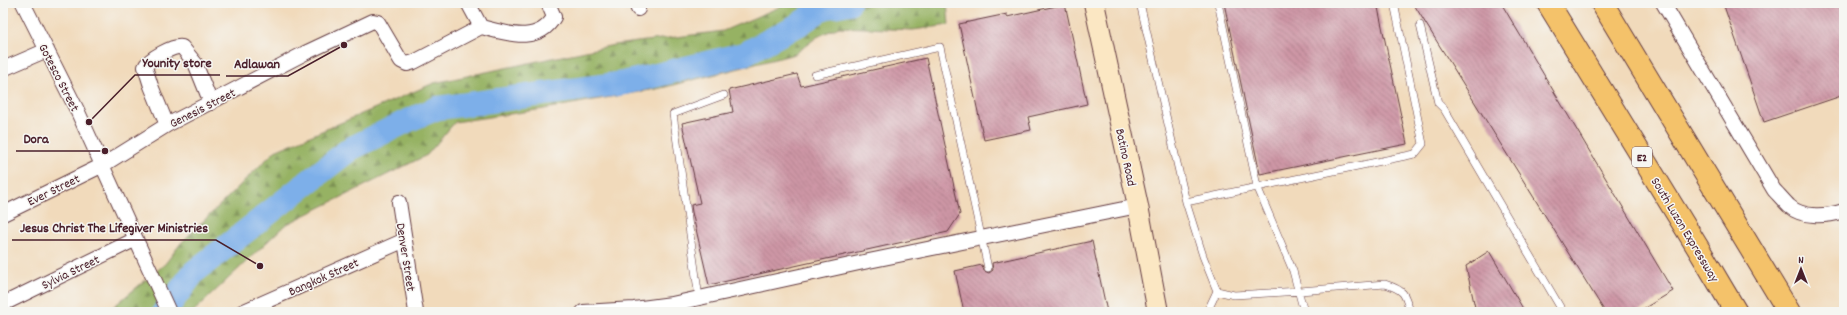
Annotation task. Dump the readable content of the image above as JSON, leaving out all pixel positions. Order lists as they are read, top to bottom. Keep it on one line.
{"streets":{"highway":["E2","South Luzon Expressway"],"main road":["Batino Road"],"street":["Gotesco Street","Genesis Street","Ever Street","Denver Street","Sylvia Street","Bangkok Street"]},"crossings":[["Gotesco Street","Genesis Street"],["Gotesco Street","Ever Street"],["Gotesco Street","Sylvia Street"],["Genesis Street","Ever Street"],["Denver Street","Bangkok Street"]],"places":["Adlawan","Younity store","Dora","Jesus Christ The Lifegiver Ministries"],"north":"top"}
